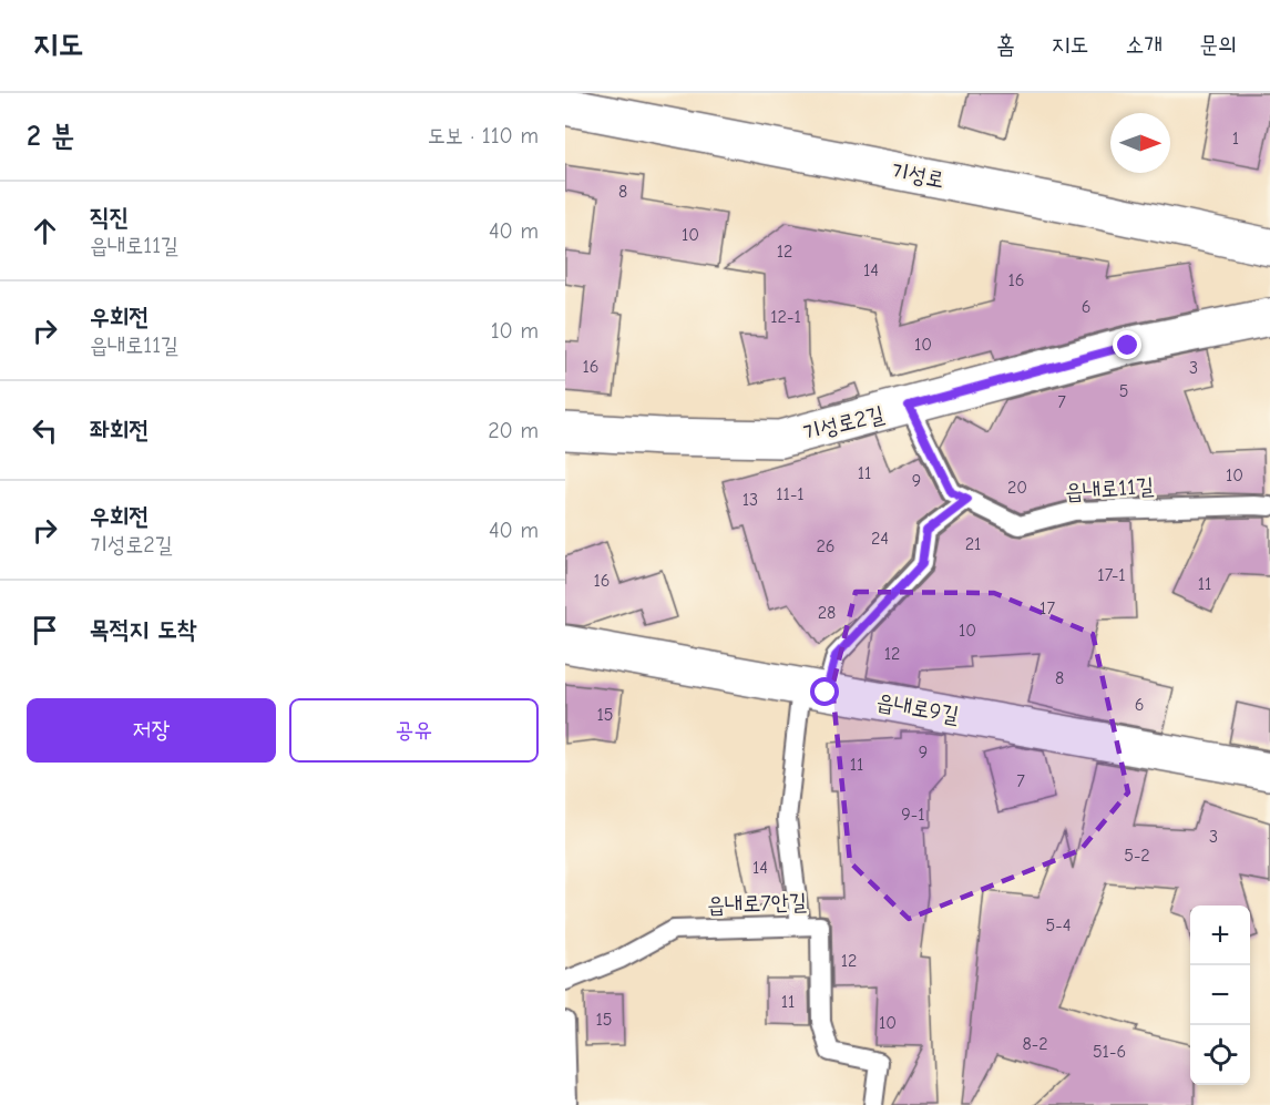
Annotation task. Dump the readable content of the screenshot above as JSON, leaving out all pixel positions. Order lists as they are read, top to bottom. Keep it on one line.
{"streets":{"street":["기성로","기성로2길","읍내로9길"],"lane":["읍내로11길","읍내로7안길"]},"crossings":[["기성로2길","읍내로11길"]],"house_numbers":["1","8","10","12","14","16","6","12-1","10","16","3","5","7","11","10","9","20","11-1","13","24","21","26","17-1","16","11","17","28","10","12","8","6","15","9","11","7","9-1","3","5-2","14","5-4","12","11","15","10","8-2","51-6"],"north":"right","page":{"header":"지도","nav":["홈","지도","소개","문의"],"heading":["2 분","도보 · 110 m"],"list":[["직진","읍내로11길","40 m"],["우회전","읍내로11길","10 m"],["좌회전","20 m"],["우회전","기성로2길","40 m"],"목적지 도착"],"buttons":["저장","공유"],"map_buttons":["+","−"]}}
